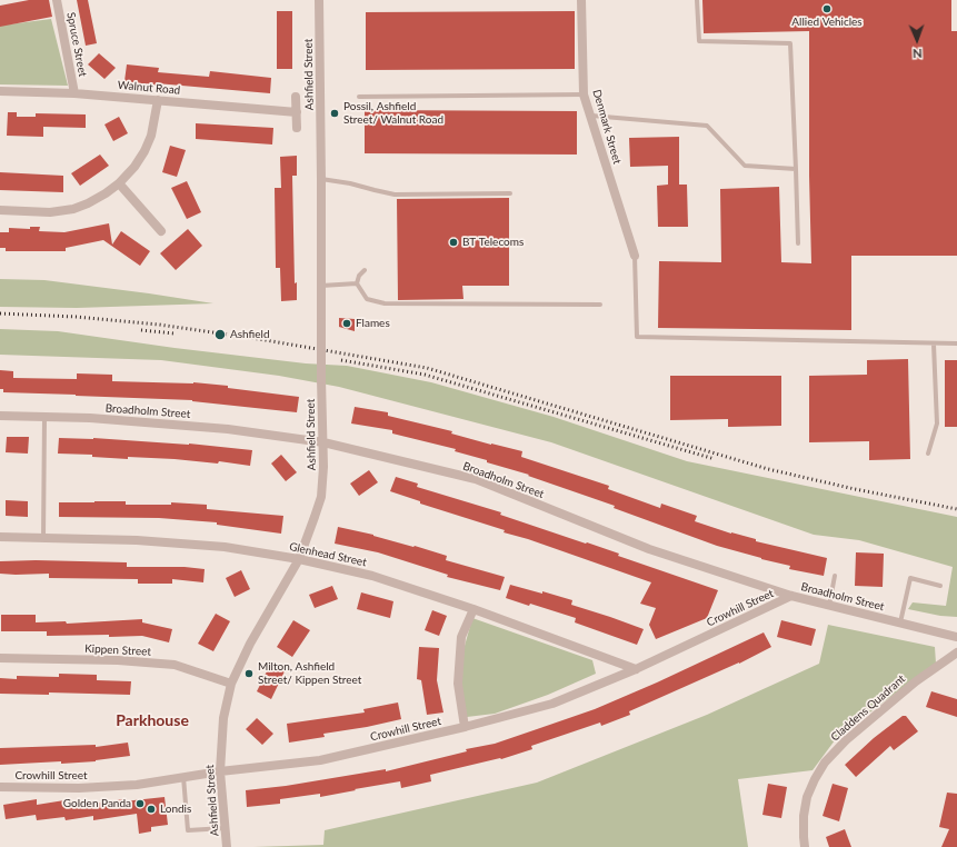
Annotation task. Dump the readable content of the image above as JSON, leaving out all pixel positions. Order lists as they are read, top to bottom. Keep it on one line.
{"streets":{"street":["Spruce Street","Ashfield Street","Walnut Road","Denmark Street","Broadholm Street","Glenhead Street","Crowhill Street","Kippen Street","Claddens Quadrant"]},"crossings":[["Spruce Street","Walnut Road"],["Ashfield Street","Broadholm Street"],["Ashfield Street","Glenhead Street"],["Ashfield Street","Crowhill Street"],["Ashfield Street","Kippen Street"],["Broadholm Street","Crowhill Street"],["Glenhead Street","Crowhill Street"]],"districts":["Parkhouse"],"places":["Allied Vehicles","Possil, Ashfield Street/ Walnut Road","BT Telecoms","Flames","Ashfield","Milton, Ashfield Street/ Kippen Street","Golden Panda","Londis"],"north":"bottom"}
